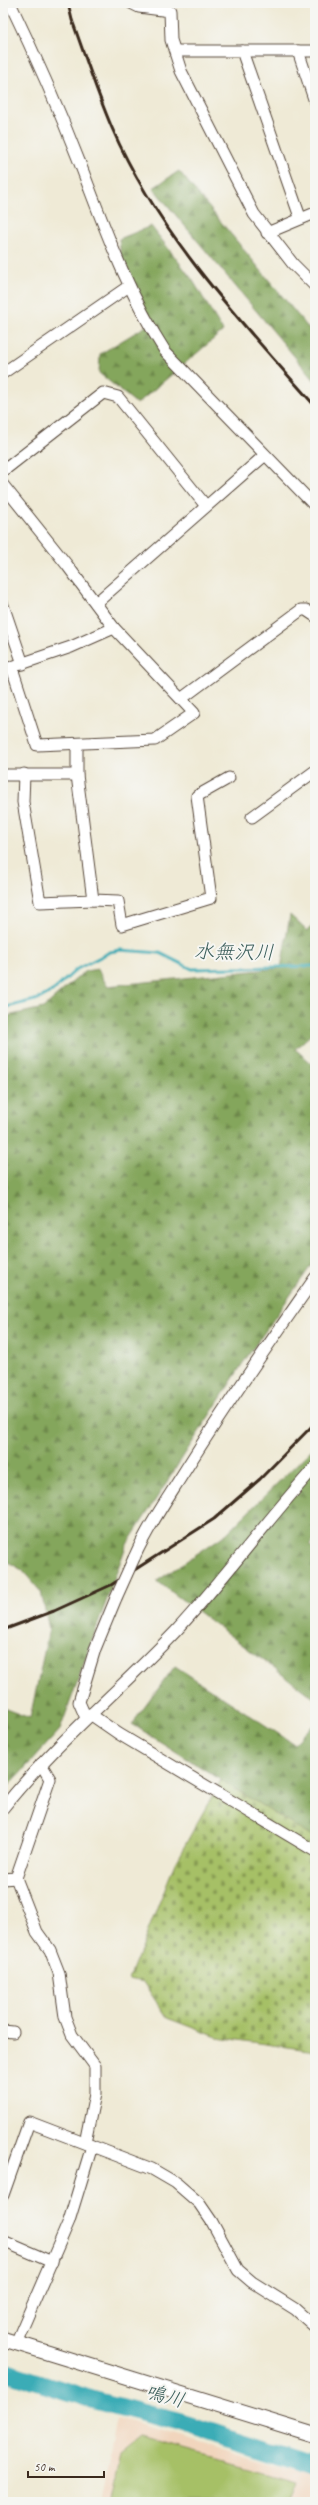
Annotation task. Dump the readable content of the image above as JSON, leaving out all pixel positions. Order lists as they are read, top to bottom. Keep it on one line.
{"water":["水無沢川","鳴川"],"scale_bar":"50 m"}
